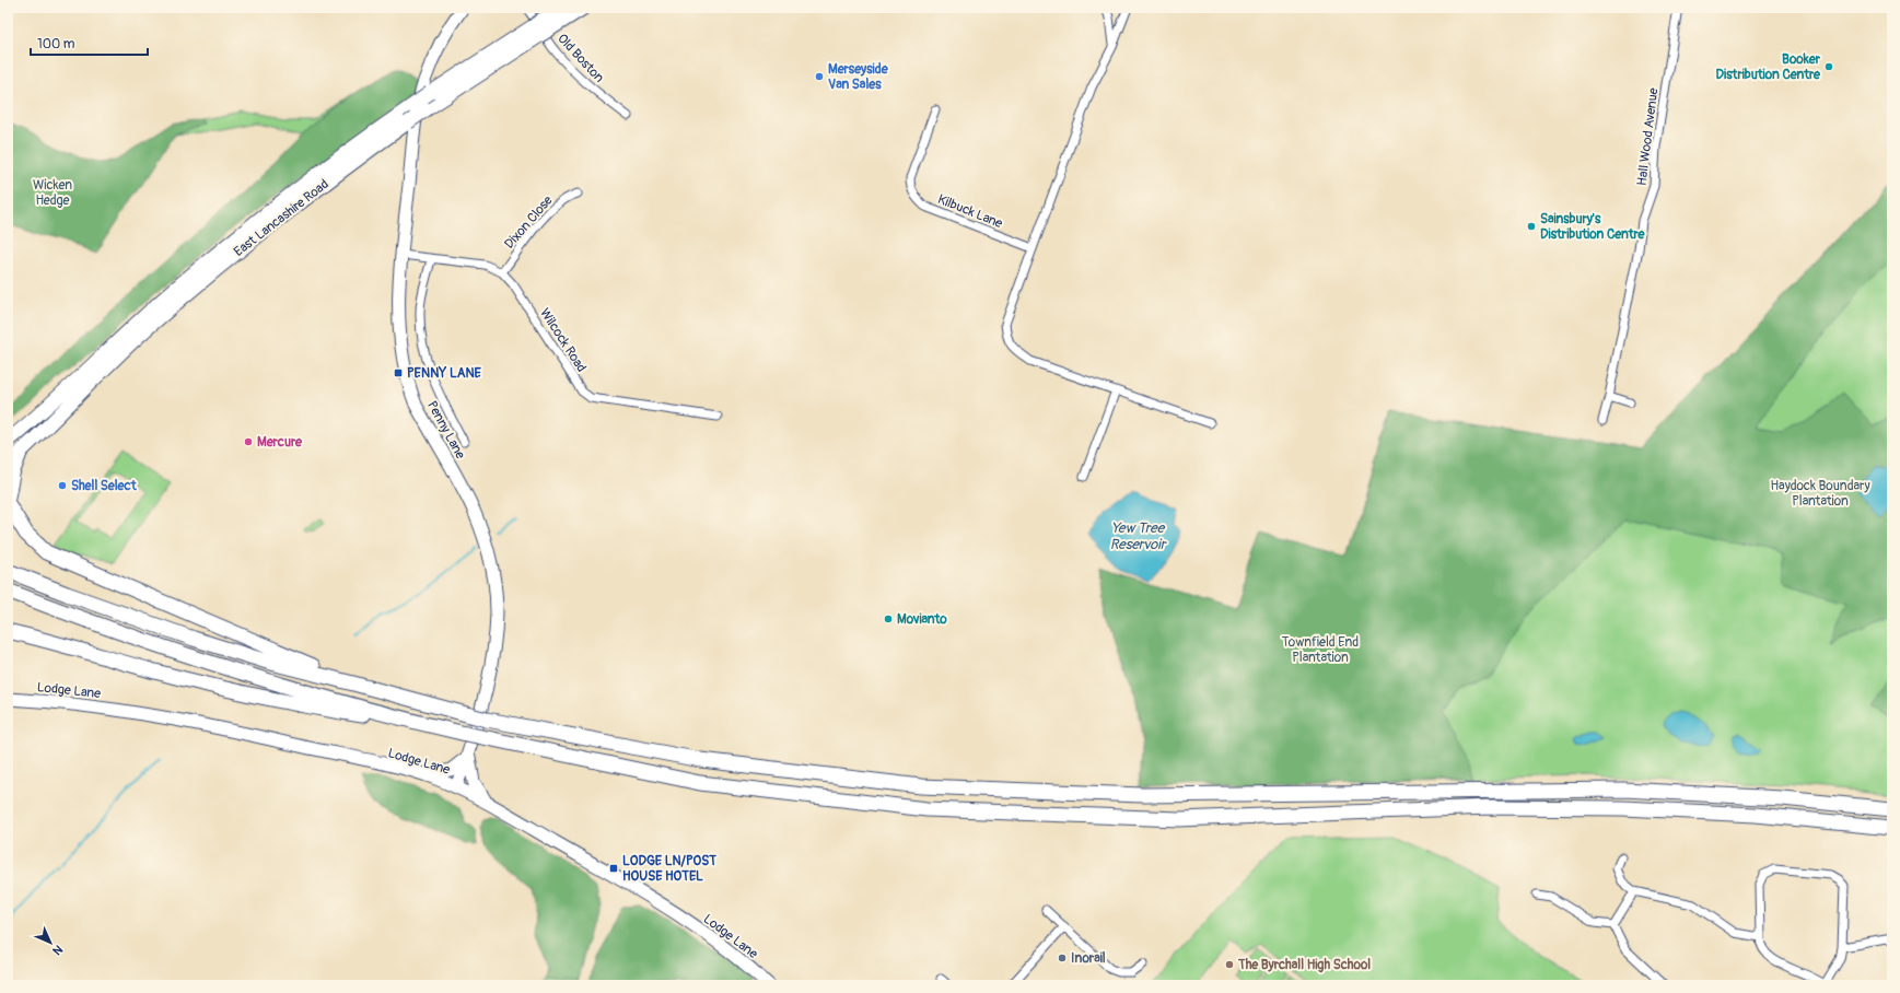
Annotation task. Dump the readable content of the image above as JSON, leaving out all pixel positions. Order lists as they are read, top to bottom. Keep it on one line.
{"streets":{"highway":["East Lancashire Road"],"main road":["Penny Lane","Lodge Lane"],"street":["Old Boston","Hall Wood Avenue","Kilbuck Lane","Dixon Close","Wilcock Road"]},"crossings":[["Dixon Close","Wilcock Road"],["Wilcock Road","Penny Lane"],["Penny Lane","Lodge Lane"]],"water":["Yew Tree Reservoir"],"parks":["Wicken Hedge","Haydock Boundary Plantation","Townfield End Plantation"],"places":{"other":["Booker Distribution Centre","Merseyside Van Sales","Sainsbury's Distribution Centre","Mercure","Shell Select","Movianto","Inorail","The Byrchall High School"],"transit":["PENNY LANE","LODGE LN/POST HOUSE HOTEL"]},"scale_bar":"100 m","north":"bottom right"}
